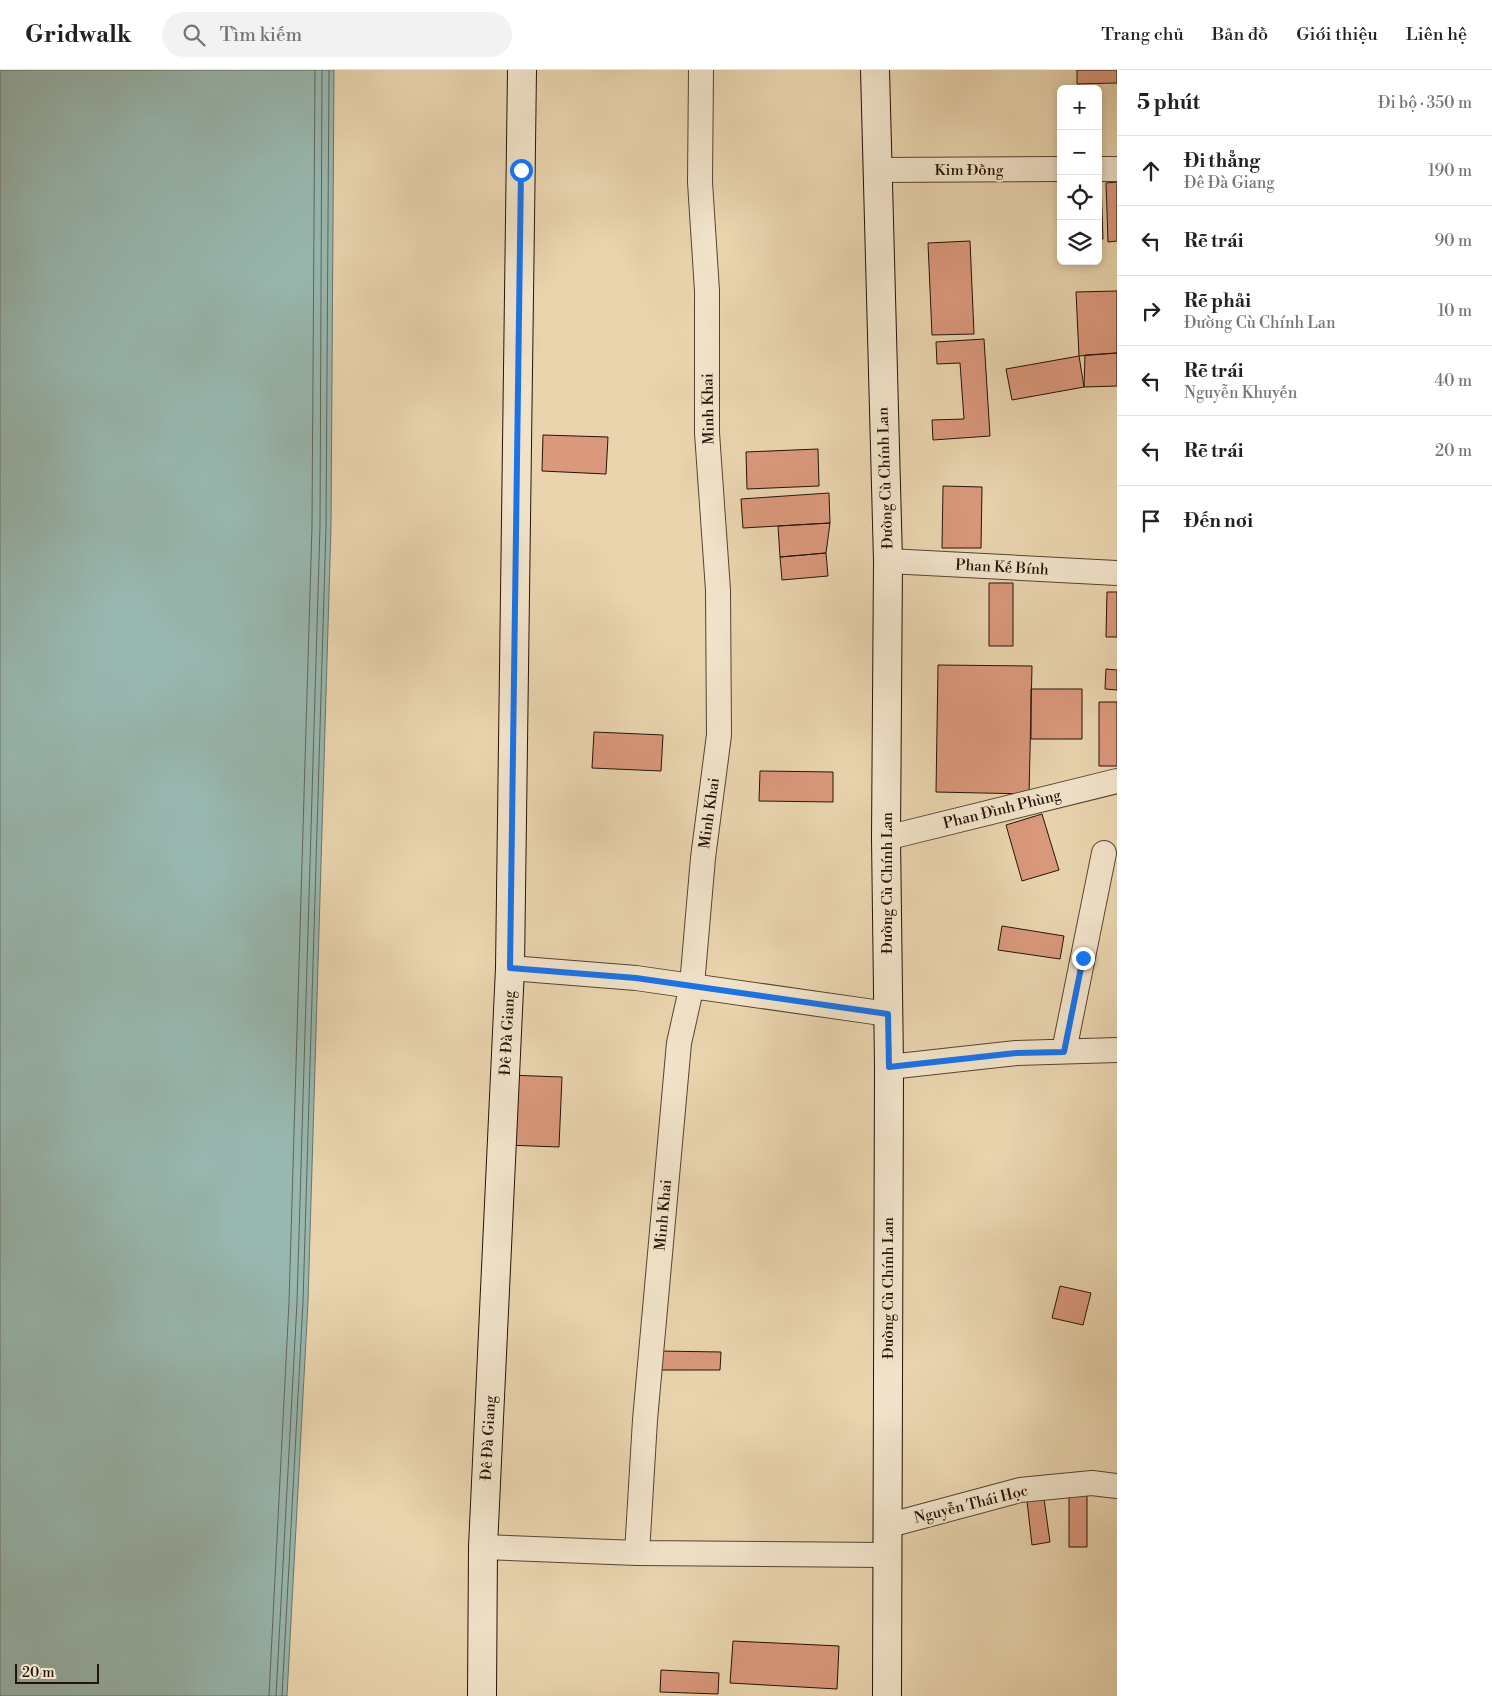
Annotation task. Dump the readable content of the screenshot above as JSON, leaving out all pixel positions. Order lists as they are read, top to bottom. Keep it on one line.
{"streets":{"main road":["Đường Cù Chính Lan","Đê Đà Giang"],"street":["Kim Đồng","Minh Khai","Phan Kế Bính","Phan Đình Phùng","Nguyễn Thái Học"]},"crossings":[["Kim Đồng","Đường Cù Chính Lan"],["Đường Cù Chính Lan","Phan Kế Bính"],["Đường Cù Chính Lan","Phan Đình Phùng"],["Đường Cù Chính Lan","Nguyễn Thái Học"]],"scale_bar":"20 m","page":{"header":"Gridwalk","search":"Tìm kiếm","nav":["Trang chủ","Bản đồ","Giới thiệu","Liên hệ"],"heading":["5 phút","Đi bộ · 350 m"],"map_buttons":["+","−"],"list":[["Đi thẳng","Đê Đà Giang","190 m"],["Rẽ trái","90 m"],["Rẽ phải","Đường Cù Chính Lan","10 m"],["Rẽ trái","Nguyễn Khuyến","40 m"],["Rẽ trái","20 m"],"Đến nơi"],"scale":"20 m"}}
